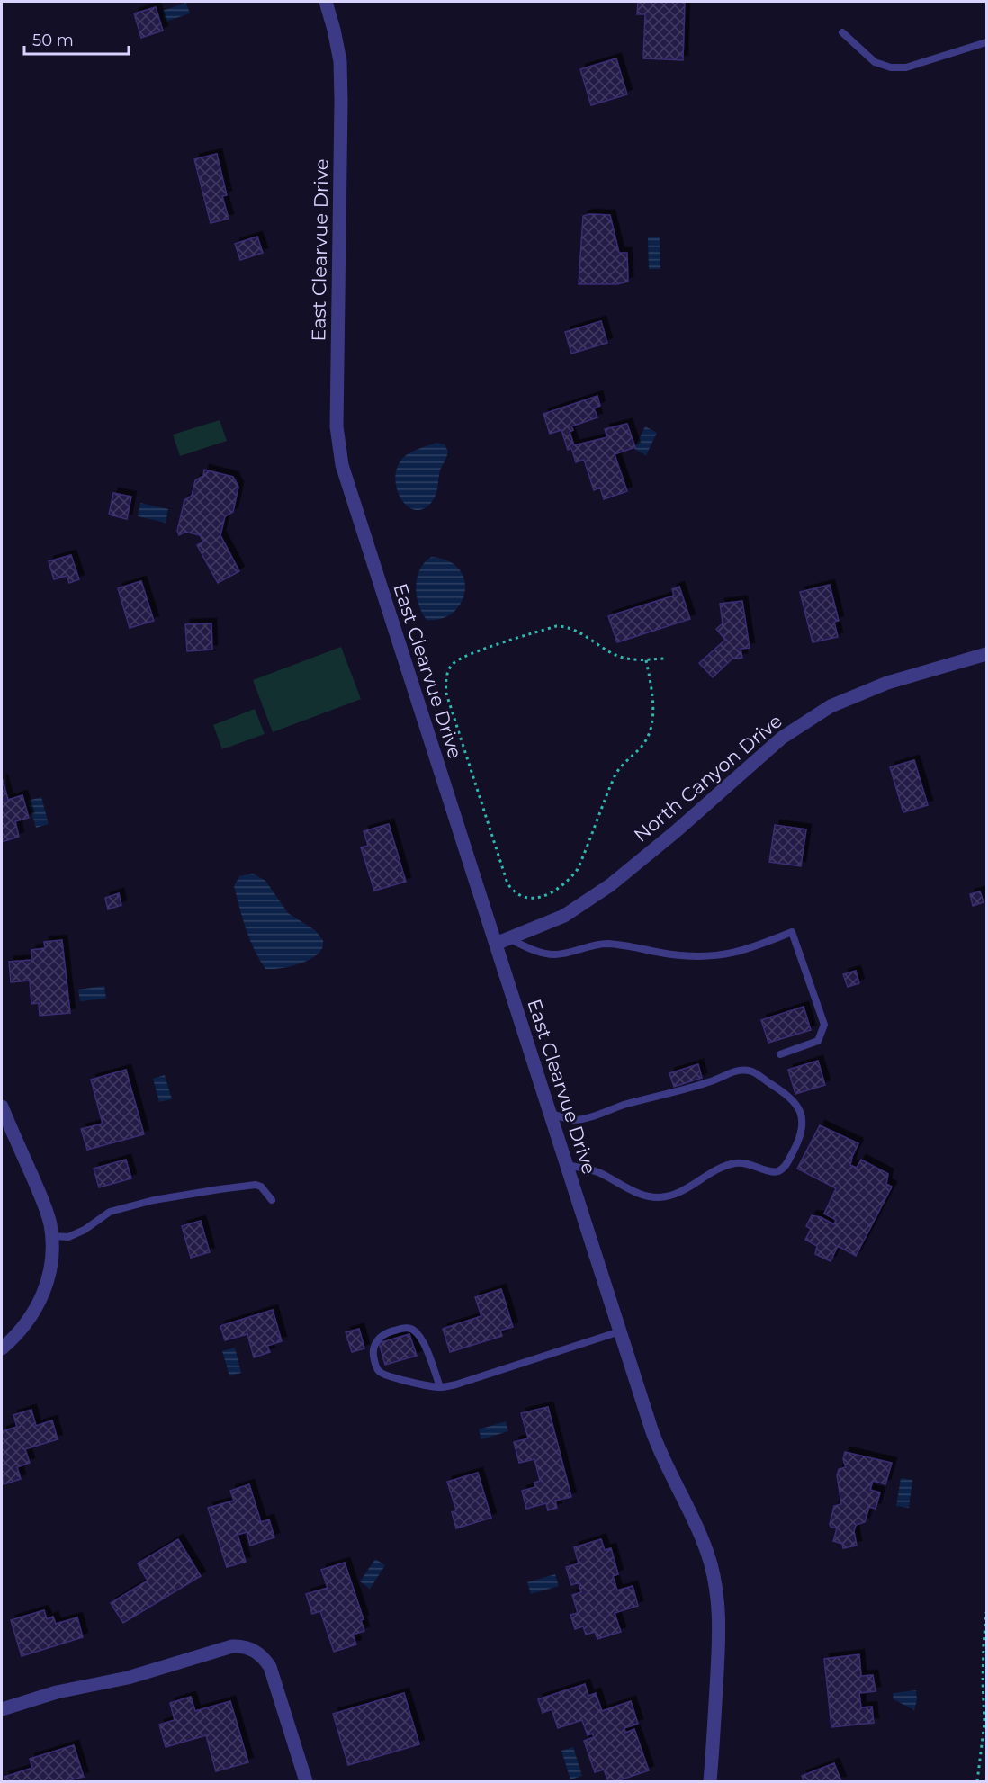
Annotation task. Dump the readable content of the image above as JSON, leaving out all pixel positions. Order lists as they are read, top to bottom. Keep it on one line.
{"streets":{"street":["East Clearvue Drive","North Canyon Drive"]},"crossings":[["East Clearvue Drive","North Canyon Drive"]],"scale_bar":"50 m"}
